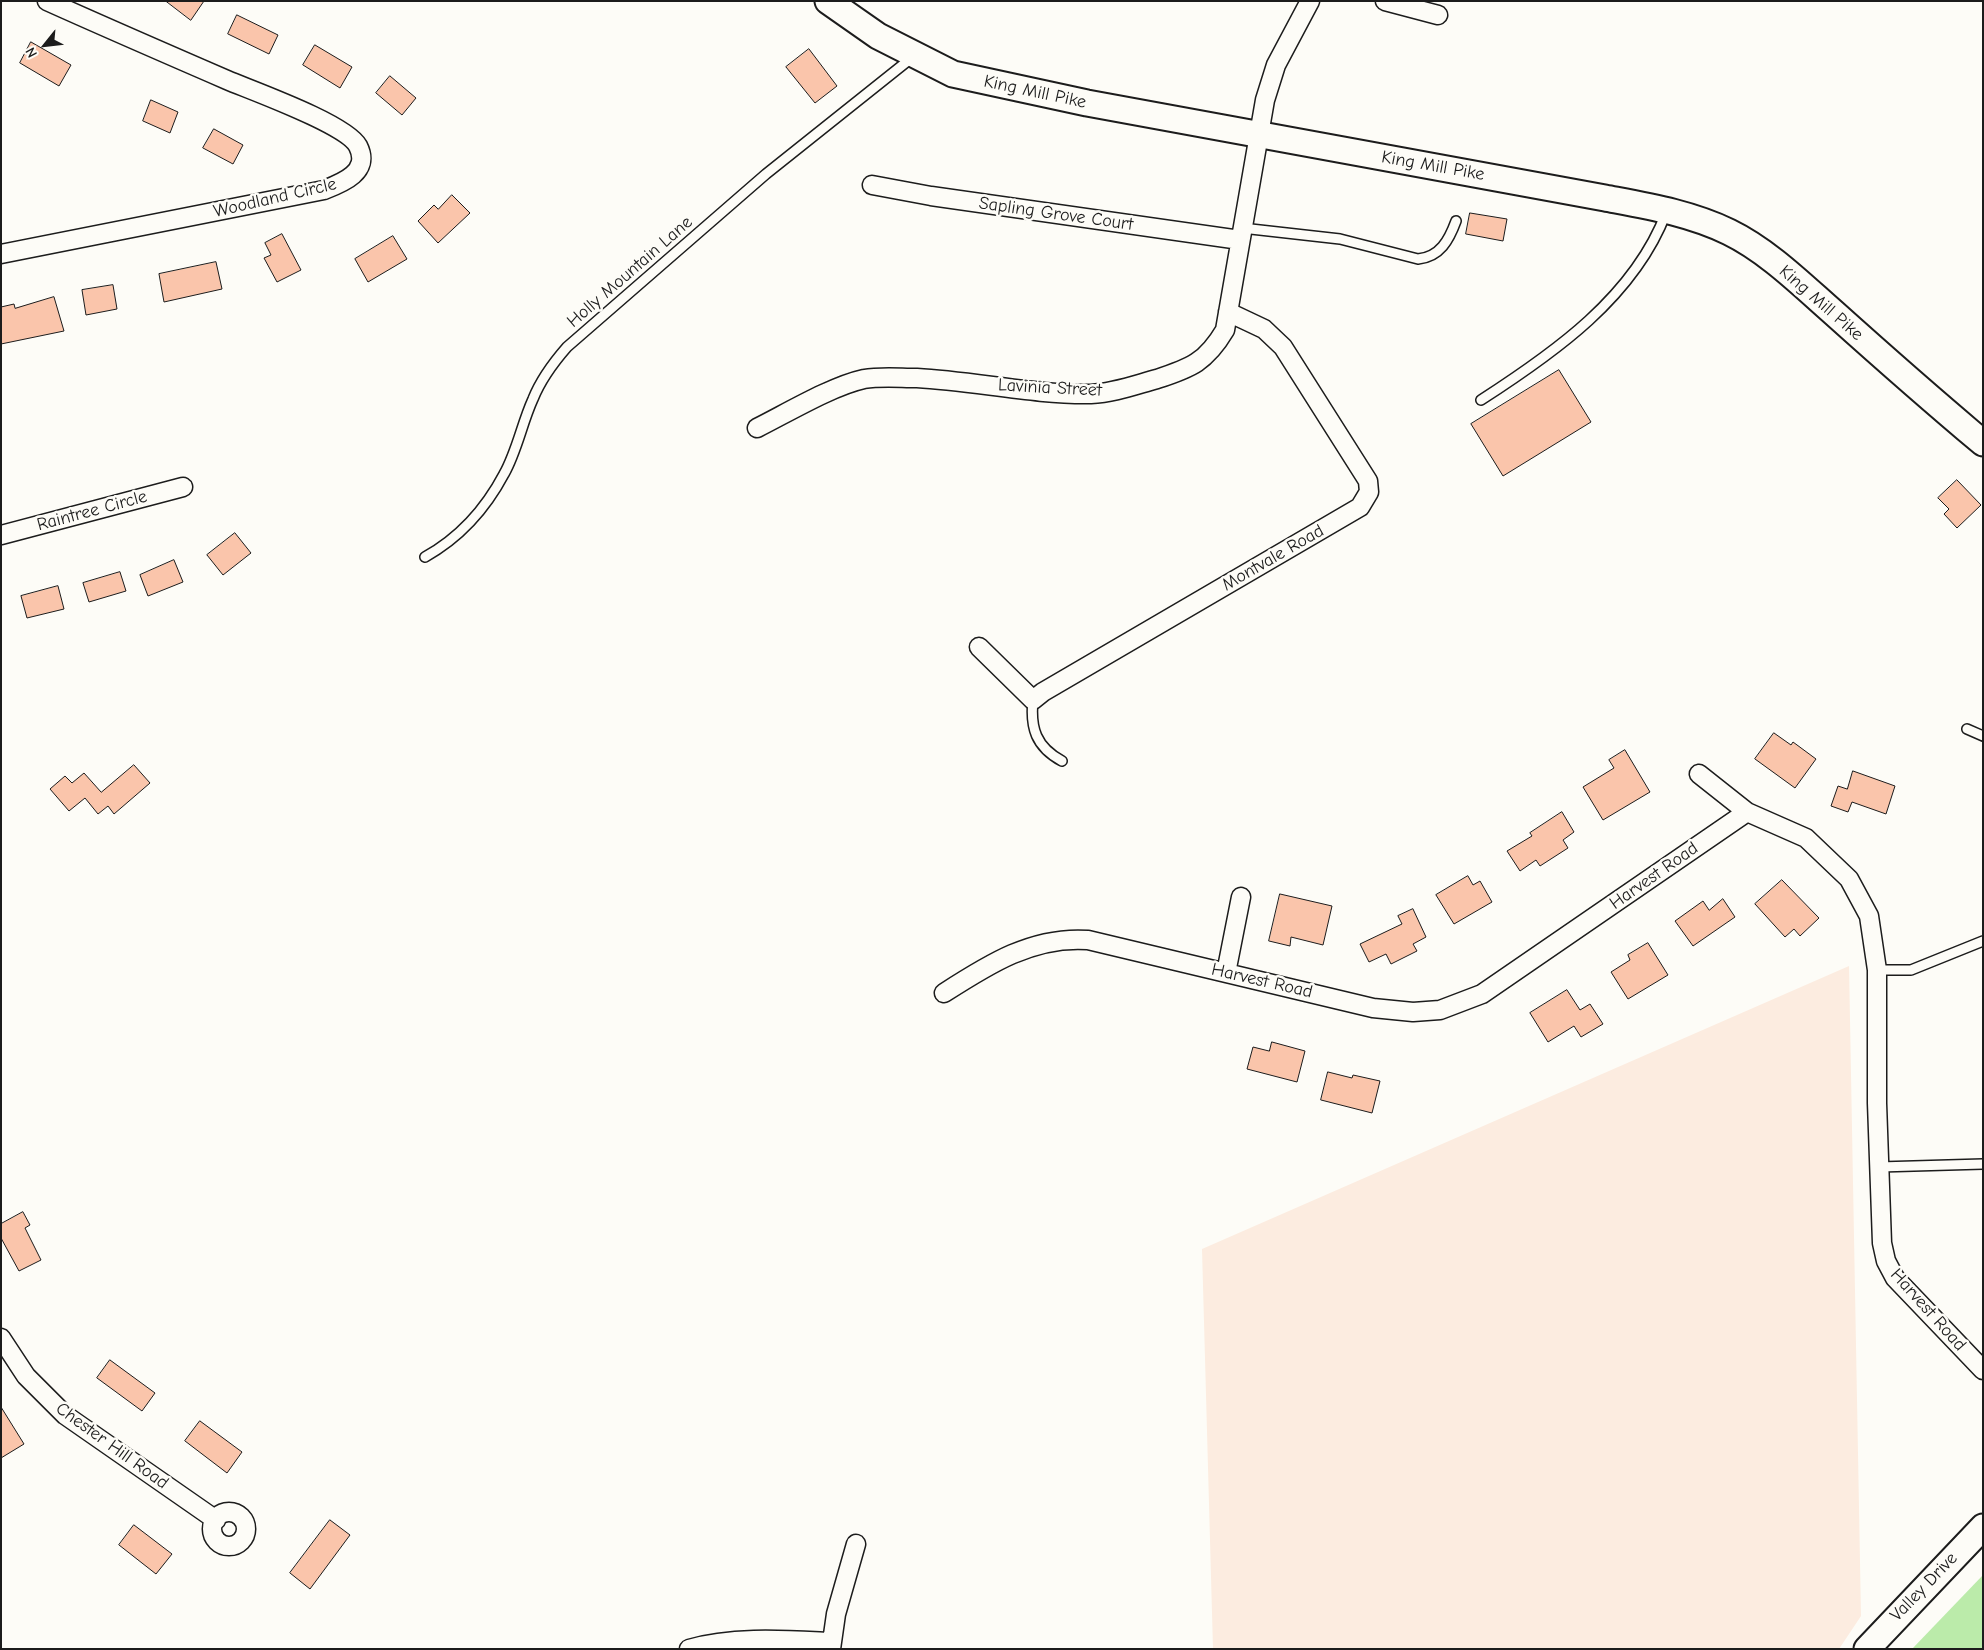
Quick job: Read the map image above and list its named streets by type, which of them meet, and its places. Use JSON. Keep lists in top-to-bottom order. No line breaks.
{"streets":{"main road":["King Mill Pike","Valley Drive"],"street":["Woodland Circle","Sapling Grove Court","Lavinia Street","Raintree Circle","Montvale Road","Harvest Road","Chester Hill Road"],"lane":["Holly Mountain Lane"]},"crossings":[["King Mill Pike","Holly Mountain Lane"],["King Mill Pike","Lavinia Street"],["Sapling Grove Court","Lavinia Street"],["Lavinia Street","Montvale Road"]],"north":"bottom left"}
